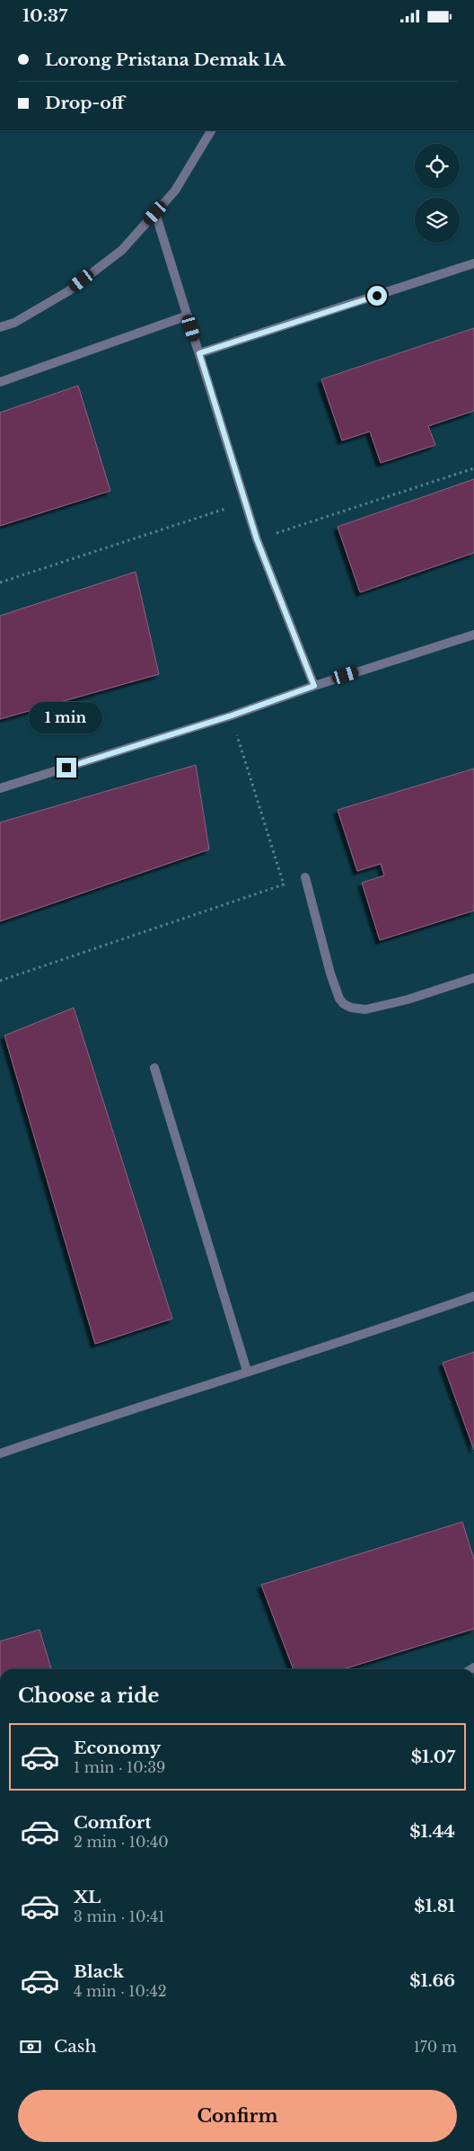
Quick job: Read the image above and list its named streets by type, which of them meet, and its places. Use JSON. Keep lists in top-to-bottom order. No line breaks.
{"page":{"status":"10:37","banner":["Lorong Pristana Demak 1A","Drop-off"],"bubble":"1 min","heading":"Choose a ride","list":[{"name":"Economy","note":"1 min · 10:39","value":"$1.07"},{"name":"Comfort","note":"2 min · 10:40","value":"$1.44"},{"name":"XL","note":"3 min · 10:41","value":"$1.81"},{"name":"Black","note":"4 min · 10:42","value":"$1.66"}],"pay":["Cash","170 m"],"buttons":"Confirm"}}
